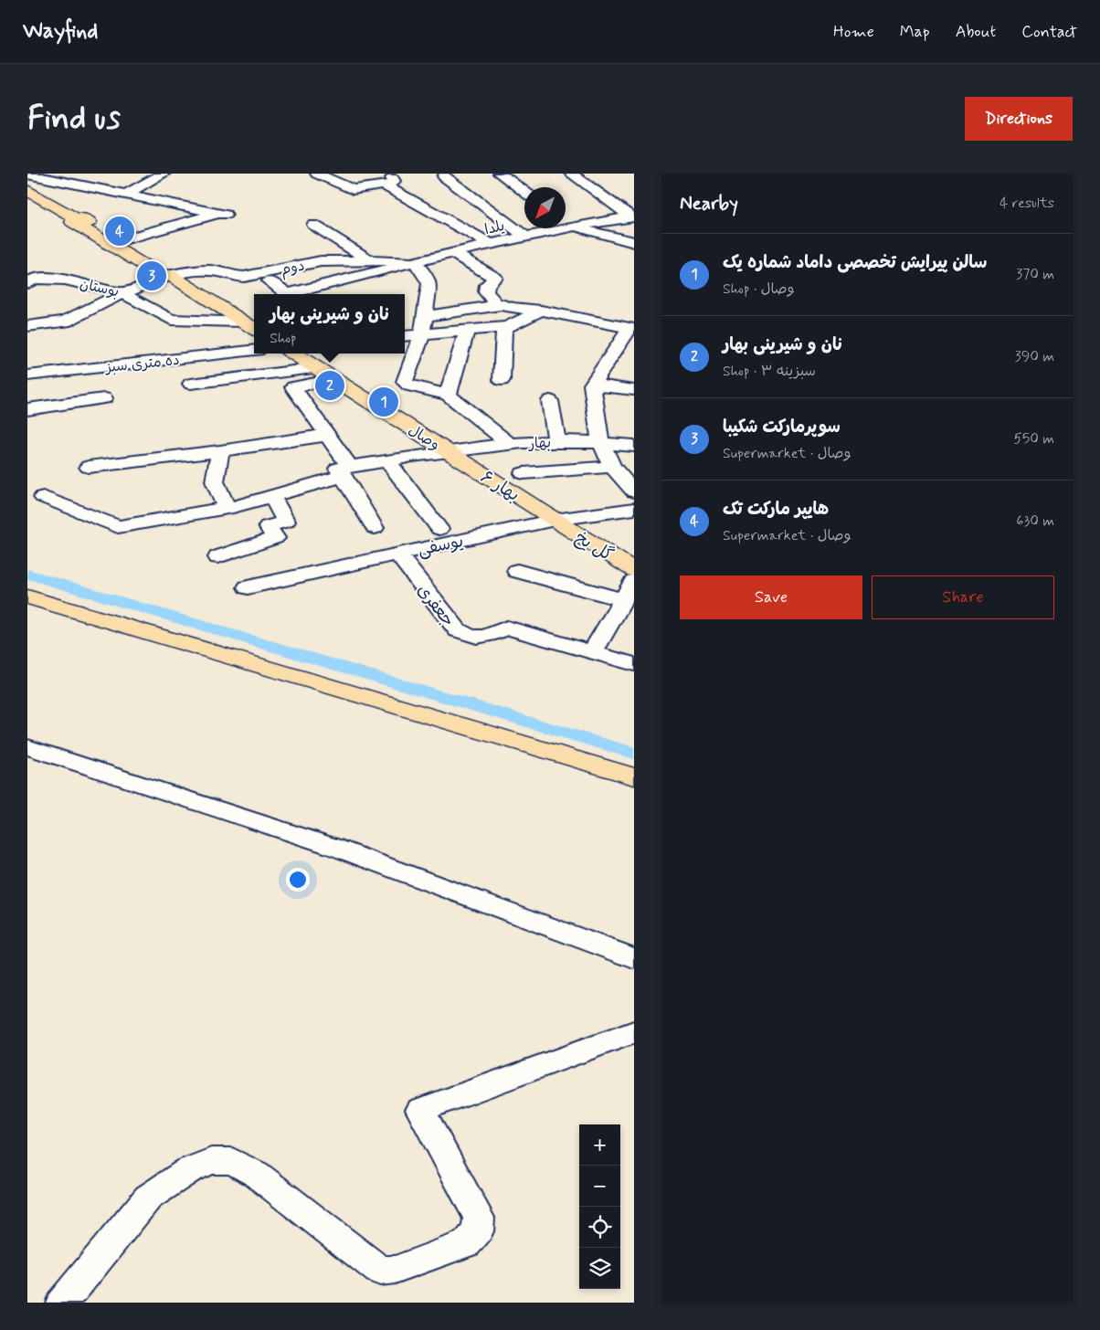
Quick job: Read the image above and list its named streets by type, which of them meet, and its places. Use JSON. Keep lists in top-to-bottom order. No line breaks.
{"streets":{"main road":["وصال","بهار ۶","گل یخ"],"street":["یلدا","دوم","بوستان","ده متری سبز","بهار","یوسفی","جعفری"]},"crossings":[["یلدا","دوم"],["دوم","بوستان"],["وصال","بهار"],["وصال","بهار ۶"],["بهار","بهار ۶"],["بهار ۶","یوسفی"],["بهار ۶","گل یخ"],["یوسفی","گل یخ"],["یوسفی","جعفری"]],"north":"bottom left","page":{"header":"Wayfind","nav":["Home","Map","About","Contact"],"buttons":["Directions",["Save","Share"]],"title":"Find us","heading":["Nearby","4 results"],"pins":["4","3","2","1"],"list":[{"mark":"1","name":"سالن پیرایش تخصصی داماد شماره یک","note":"Shop · وصال","value":"370 m"},{"mark":"2","name":"نان و شیرینی بهار","note":"Shop · سبزینه ۳","value":"390 m"},{"mark":"3","name":"سوپرمارکت شکیبا","note":"Supermarket · وصال","value":"550 m"},{"mark":"4","name":"هایپر مارکت تک","note":"Supermarket · وصال","value":"630 m"}],"popup":["نان و شیرینی بهار","Shop"],"map_buttons":["+","−"]}}
